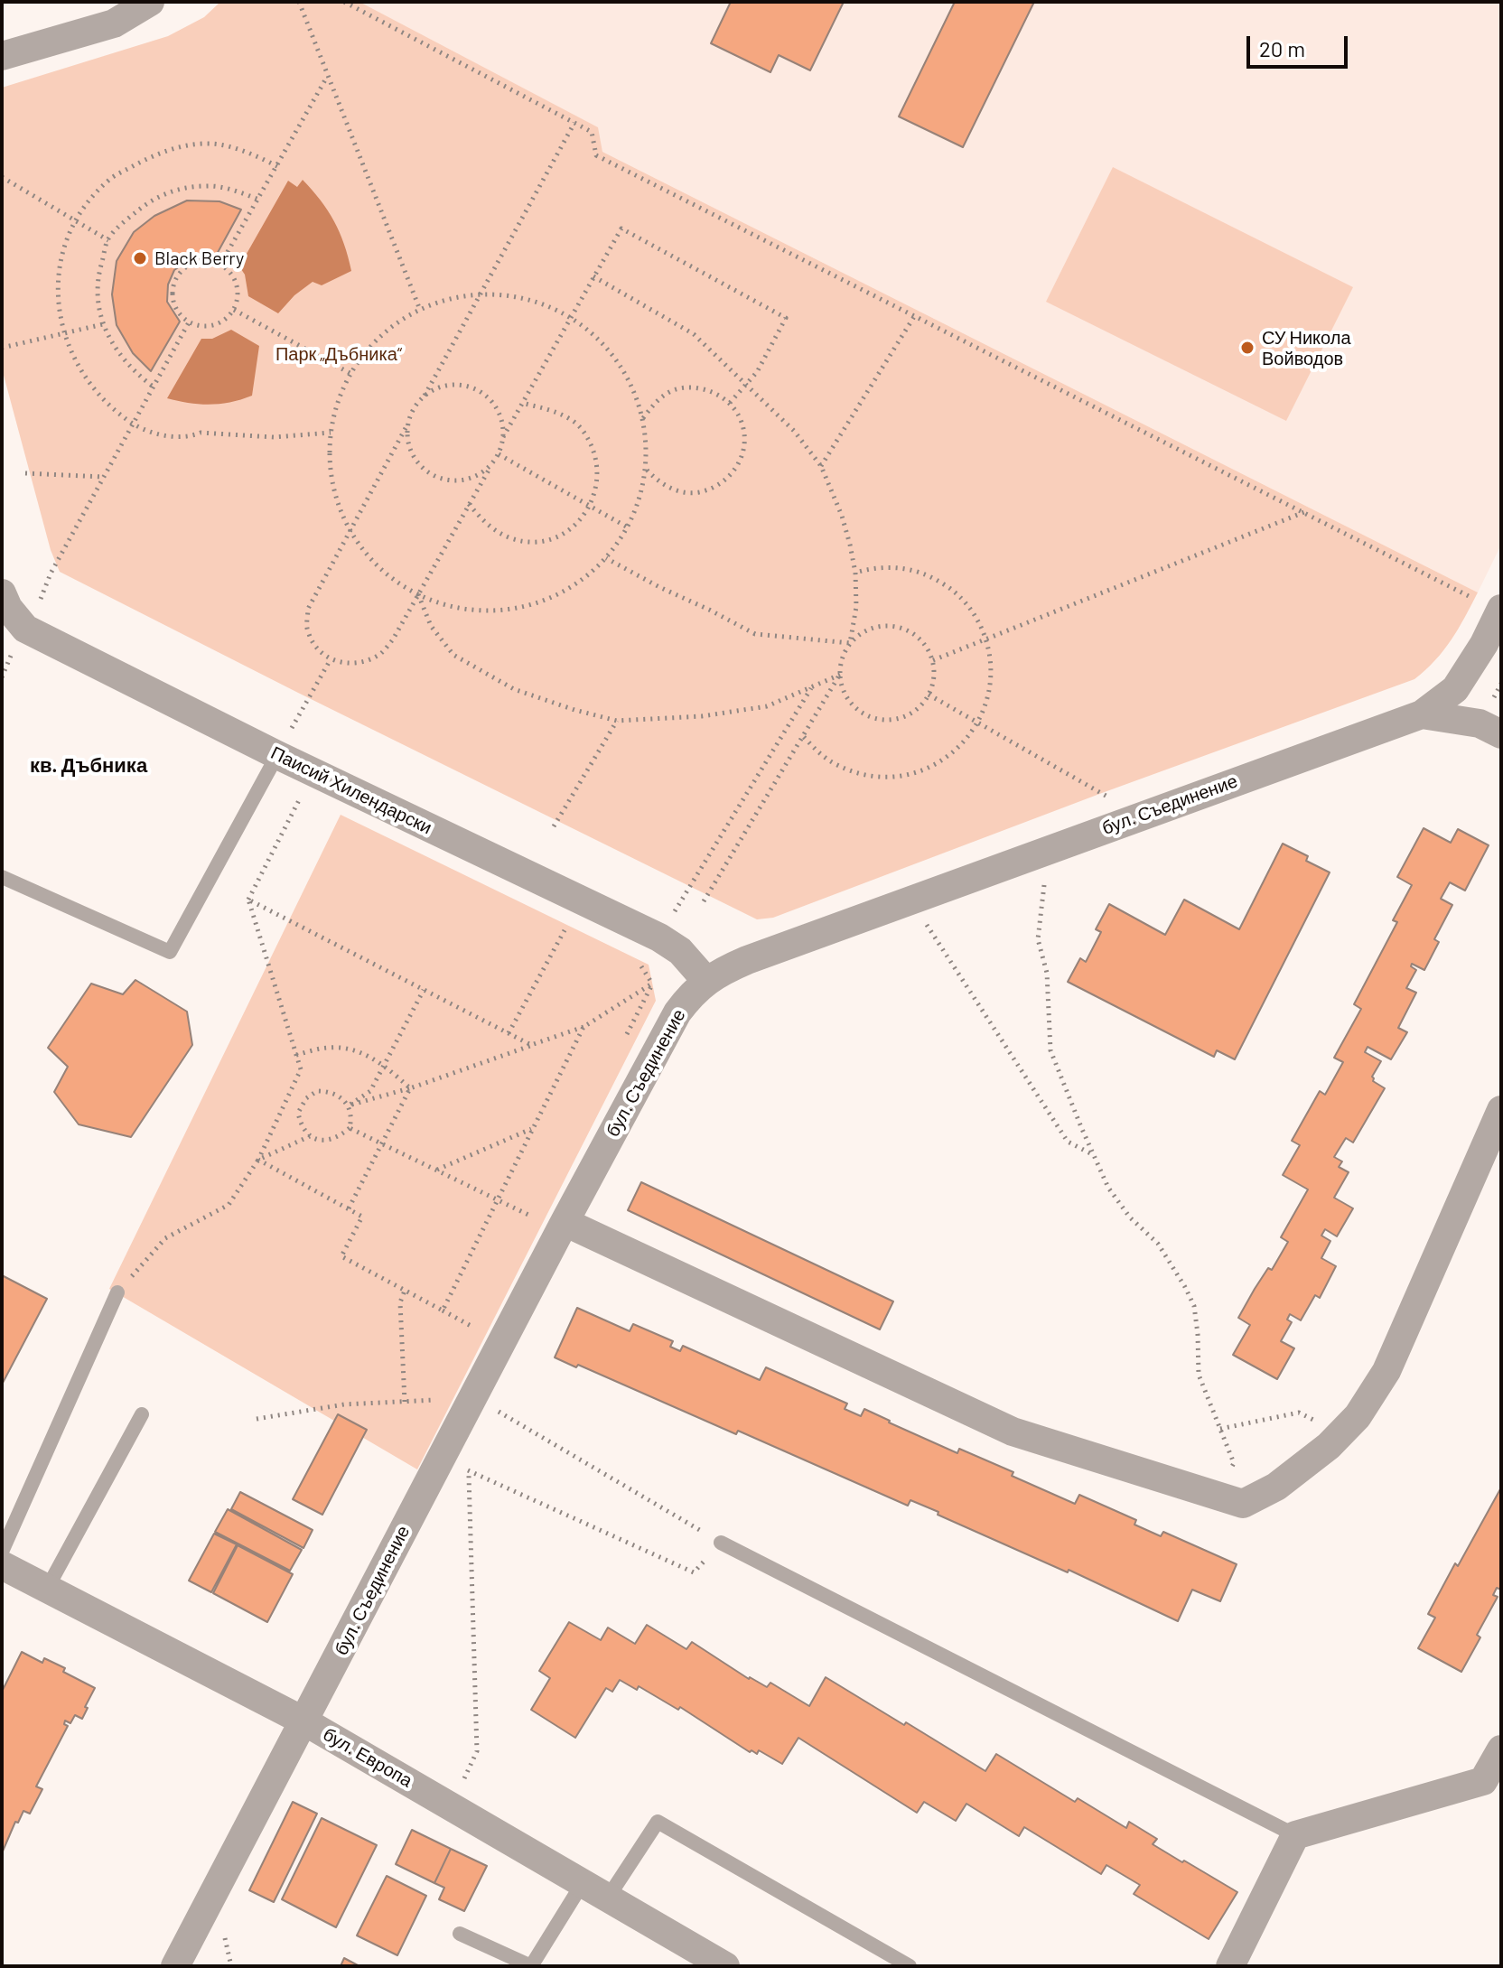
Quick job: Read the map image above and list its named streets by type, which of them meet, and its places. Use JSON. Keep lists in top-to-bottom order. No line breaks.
{"streets":{"street":["Паисий Хилендарски","бул. Съединение","бул. Европа"]},"crossings":[["Паисий Хилендарски","бул. Съединение"],["бул. Съединение","бул. Европа"]],"districts":["кв. Дъбника"],"parks":["Парк „Дъбника“"],"places":["Black Berry","СУ Никола Войводов"],"scale_bar":"20 m"}
